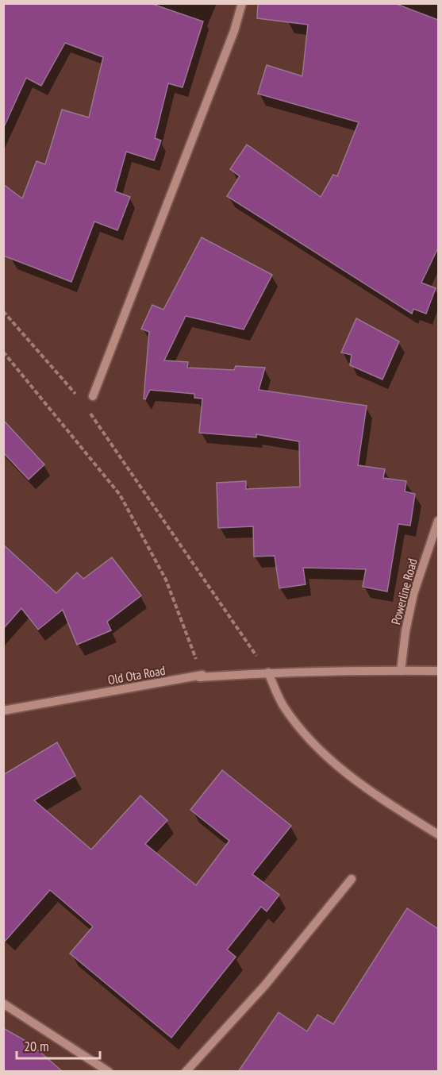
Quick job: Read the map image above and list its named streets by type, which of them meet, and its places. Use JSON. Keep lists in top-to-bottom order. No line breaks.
{"streets":{"street":["Powerline Road","Old Ota Road"]},"crossings":[["Powerline Road","Old Ota Road"]],"scale_bar":"20 m"}
